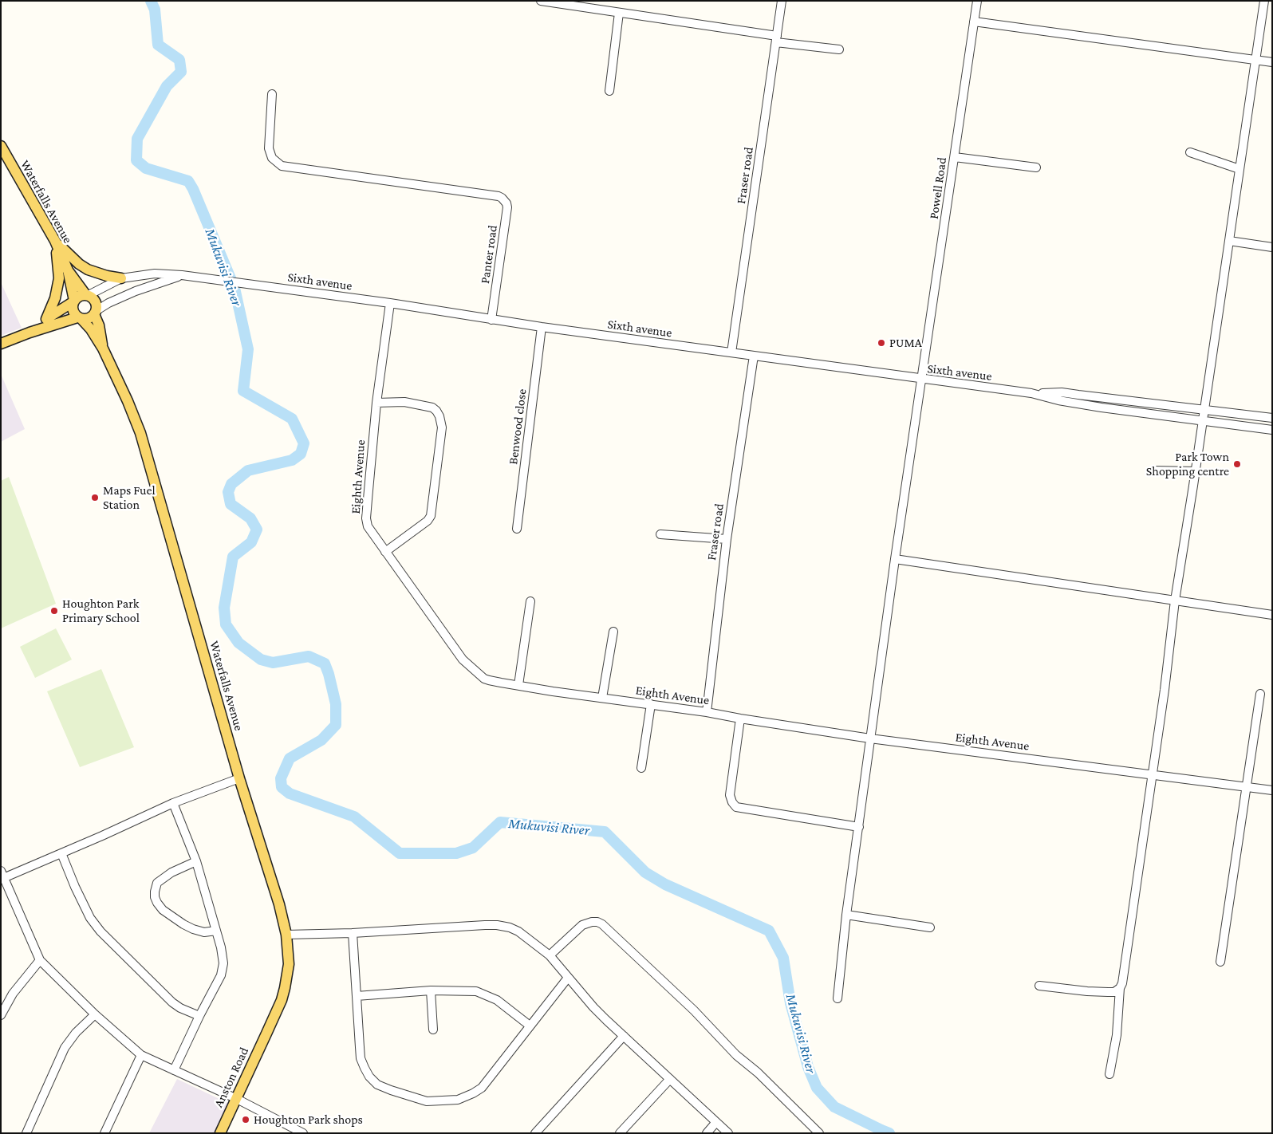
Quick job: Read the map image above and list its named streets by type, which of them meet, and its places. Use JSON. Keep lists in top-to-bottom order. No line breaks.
{"streets":{"main road":["Waterfalls Avenue","Anston Road"],"street":["Fraser road","Powell Road","Panter road","Sixth avenue","Benwood close","Eighth Avenue"]},"crossings":[["Fraser road","Sixth avenue"],["Fraser road","Eighth Avenue"],["Powell Road","Sixth avenue"],["Powell Road","Eighth Avenue"],["Waterfalls Avenue","Sixth avenue"],["Waterfalls Avenue","Anston Road"],["Panter road","Sixth avenue"],["Sixth avenue","Benwood close"],["Sixth avenue","Eighth Avenue"]],"water":["Mukuvisi River"],"places":["PUMA","Park Town Shopping centre","Maps Fuel Station","Houghton Park Primary School","Houghton Park shops"]}
